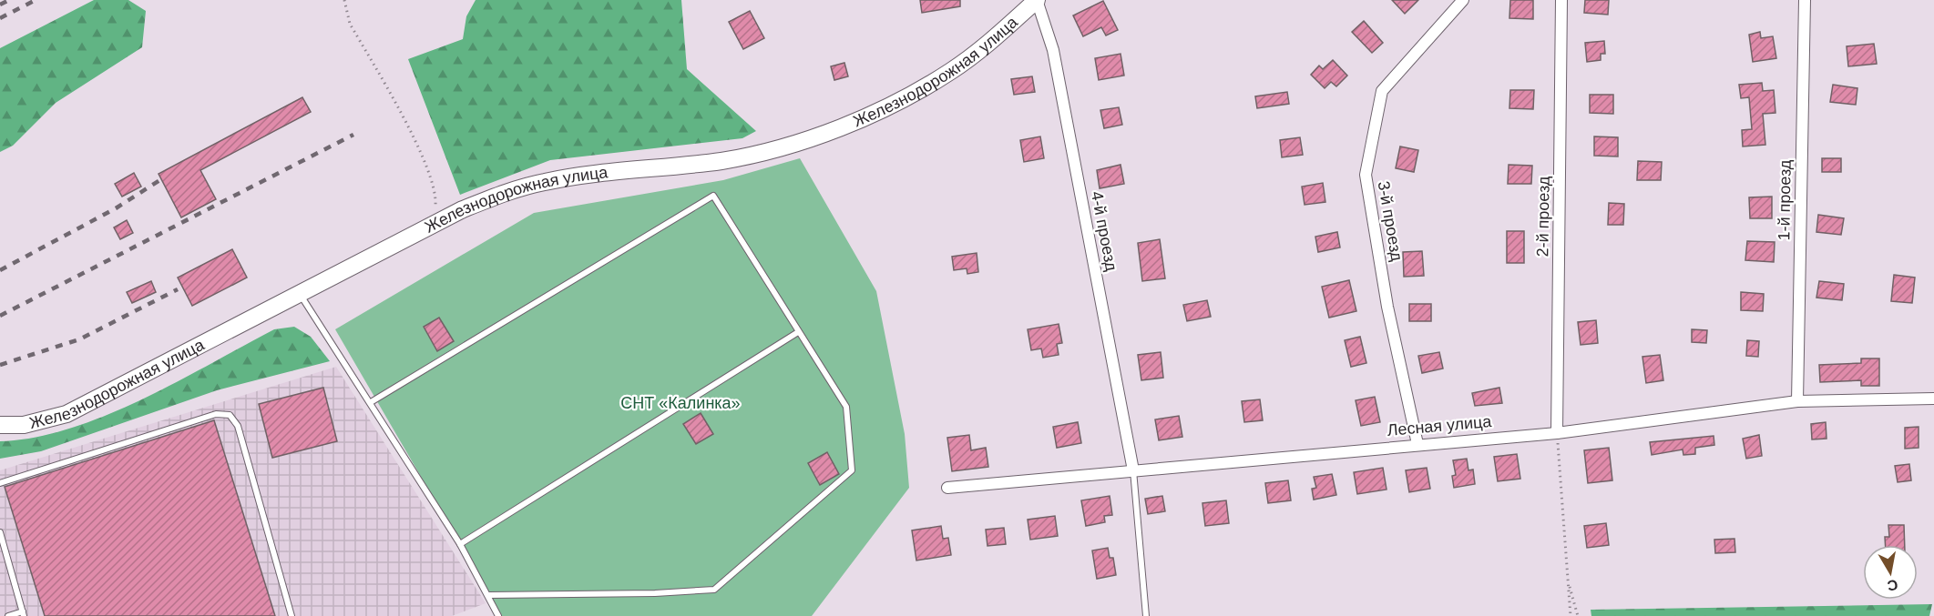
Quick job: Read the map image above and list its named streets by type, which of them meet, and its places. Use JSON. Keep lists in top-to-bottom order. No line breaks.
{"streets":{"street":["Железнодорожная улица","1-й проезд","2-й проезд","3-й проезд","4-й проезд","Лесная улица"]},"crossings":[["Железнодорожная улица","4-й проезд"],["1-й проезд","Лесная улица"],["2-й проезд","Лесная улица"],["3-й проезд","Лесная улица"],["4-й проезд","Лесная улица"]],"parks":["СНТ «Калинка»"],"north":"bottom"}
